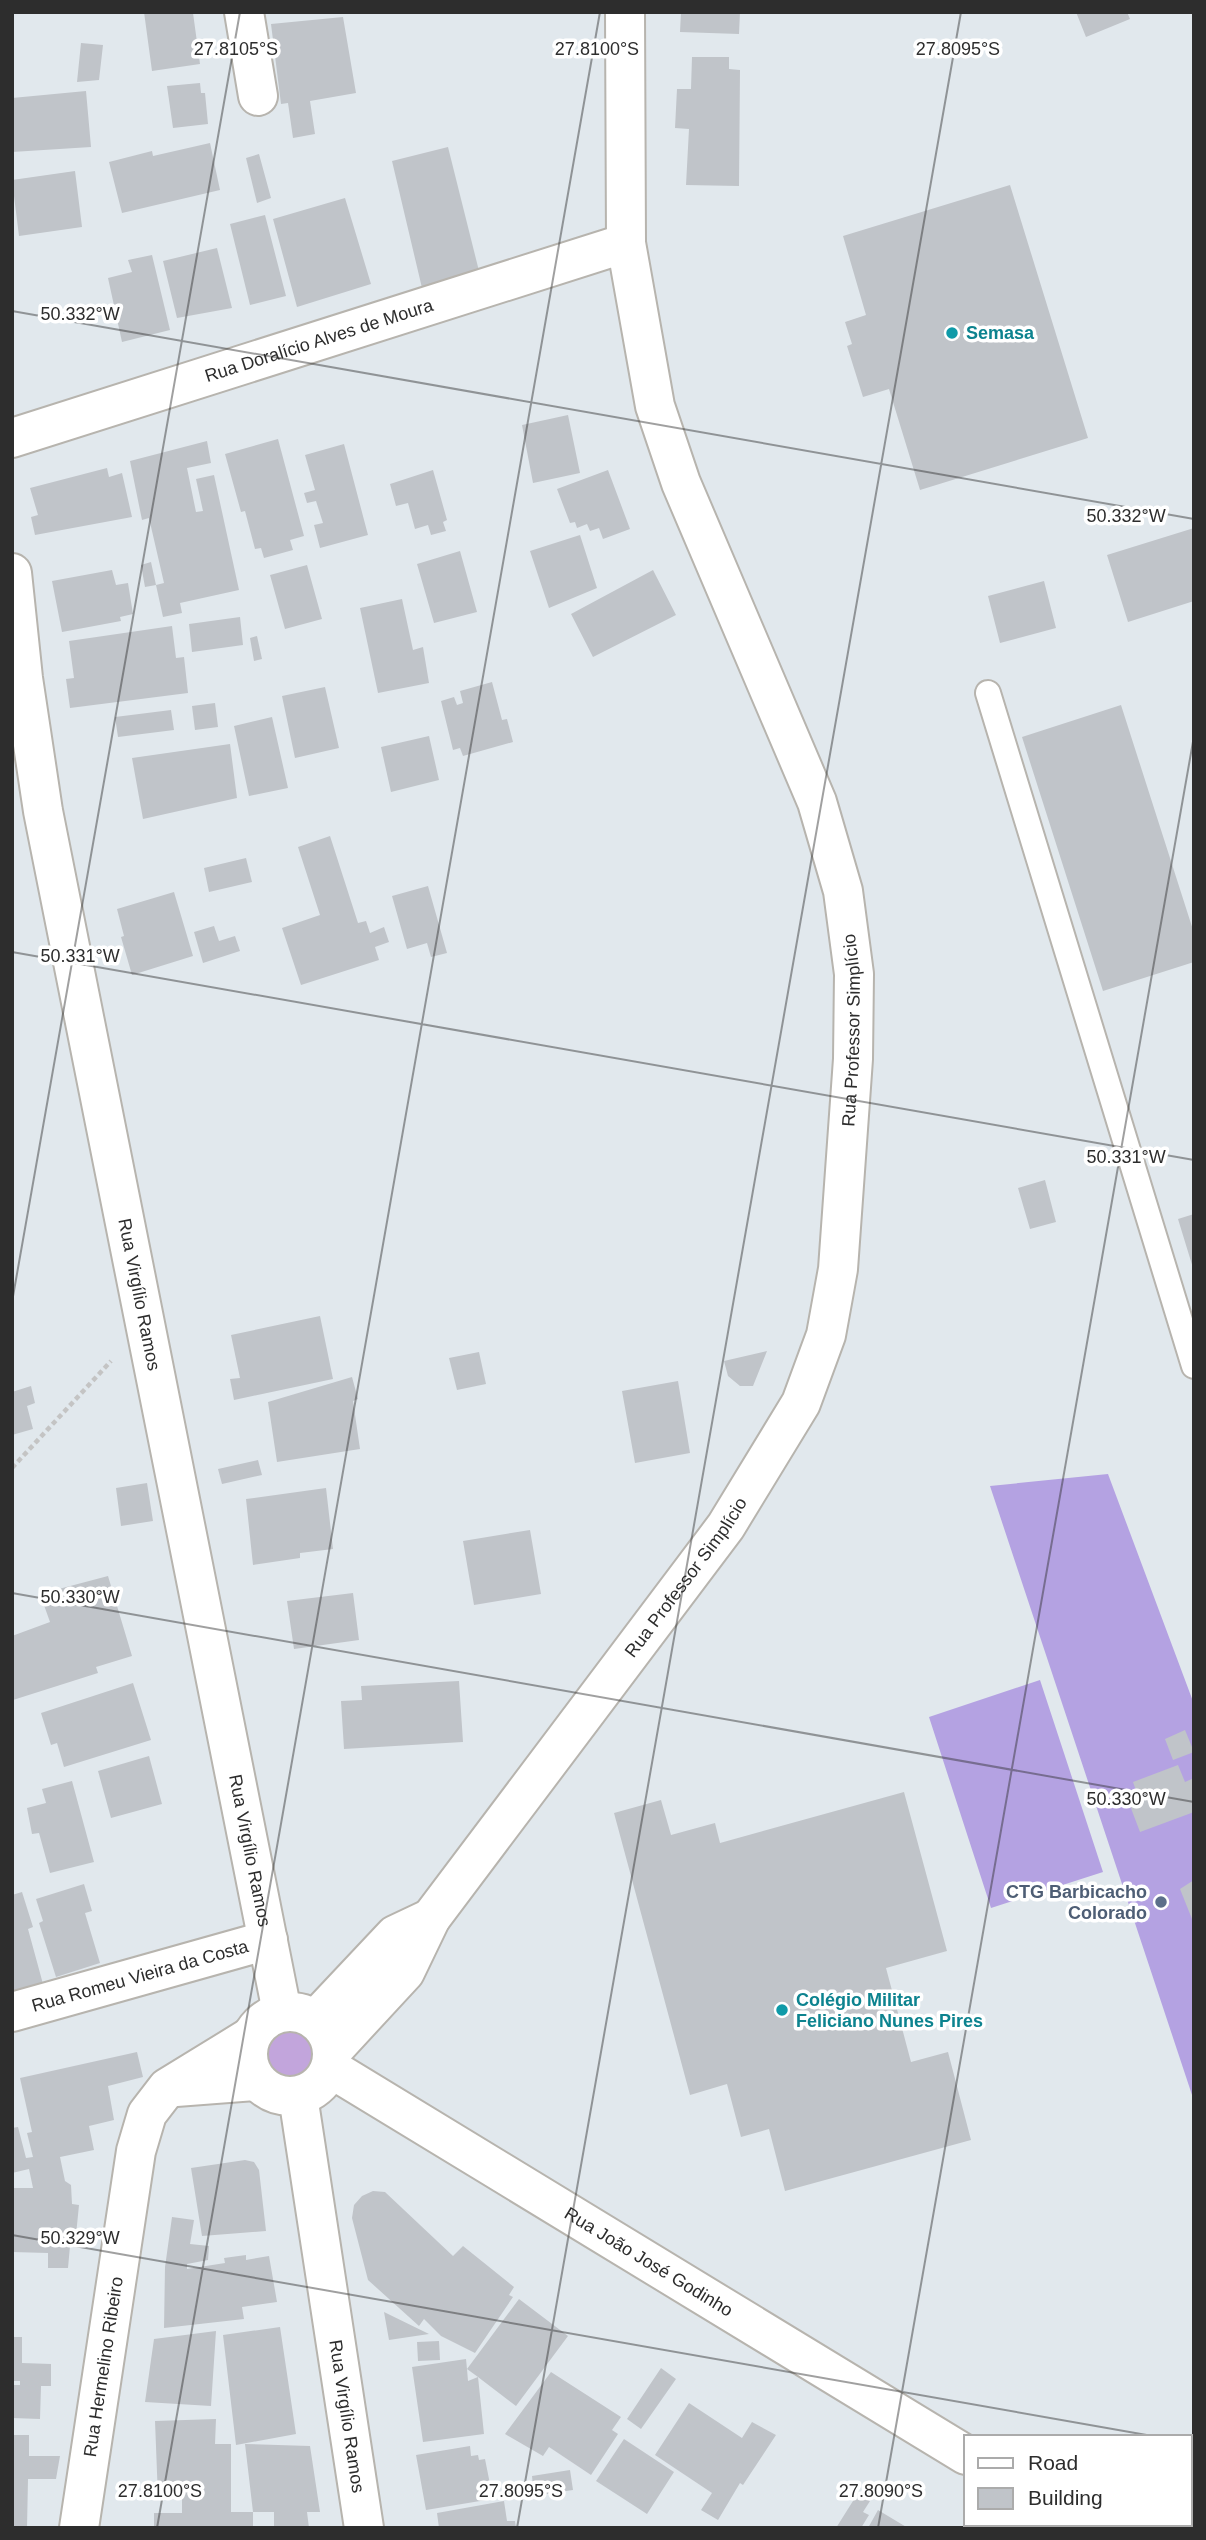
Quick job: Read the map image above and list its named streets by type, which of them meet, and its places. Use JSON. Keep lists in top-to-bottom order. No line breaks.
{"streets":{"street":["Rua Doralício Alves de Moura","Rua Professor Simplício","Rua Virgílio Ramos","Rua Romeu Vieira da Costa","Rua João José Godinho","Rua Hermelino Ribeiro"]},"crossings":[["Rua Doralício Alves de Moura","Rua Professor Simplício"],["Rua Professor Simplício","Rua Virgílio Ramos"],["Rua Professor Simplício","Rua João José Godinho"],["Rua Professor Simplício","Rua Hermelino Ribeiro"],["Rua Virgílio Ramos","Rua Romeu Vieira da Costa"],["Rua Virgílio Ramos","Rua João José Godinho"],["Rua Virgílio Ramos","Rua Hermelino Ribeiro"],["Rua João José Godinho","Rua Hermelino Ribeiro"]],"places":["Semasa","CTG Barbicacho Colorado","Colégio Militar Feliciano Nunes Pires"],"legend":["Road","Building"],"coordinates":["27.8105°S","27.8100°S","27.8095°S","50.332°W","50.331°W","50.330°W","50.329°W","27.8090°S"]}
